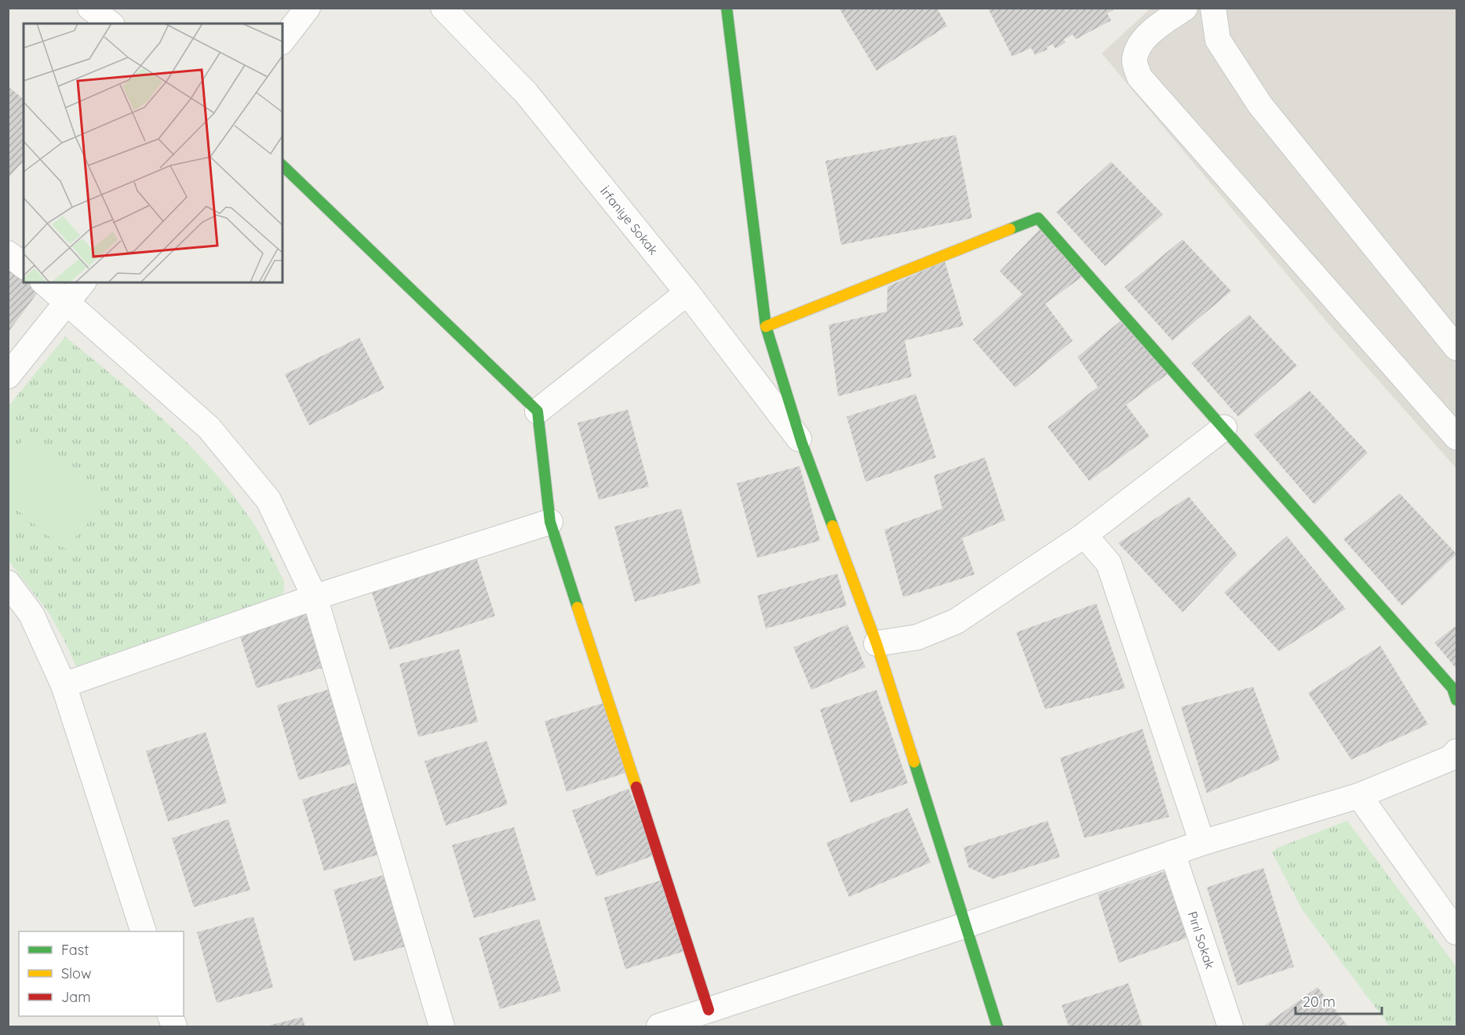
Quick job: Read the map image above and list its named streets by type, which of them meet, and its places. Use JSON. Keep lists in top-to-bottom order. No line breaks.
{"streets":{"street":["İrfaniye Sokak","Pırıl Sokak"]},"legend":["Fast","Slow","Jam"],"scale_bar":"20 m"}
